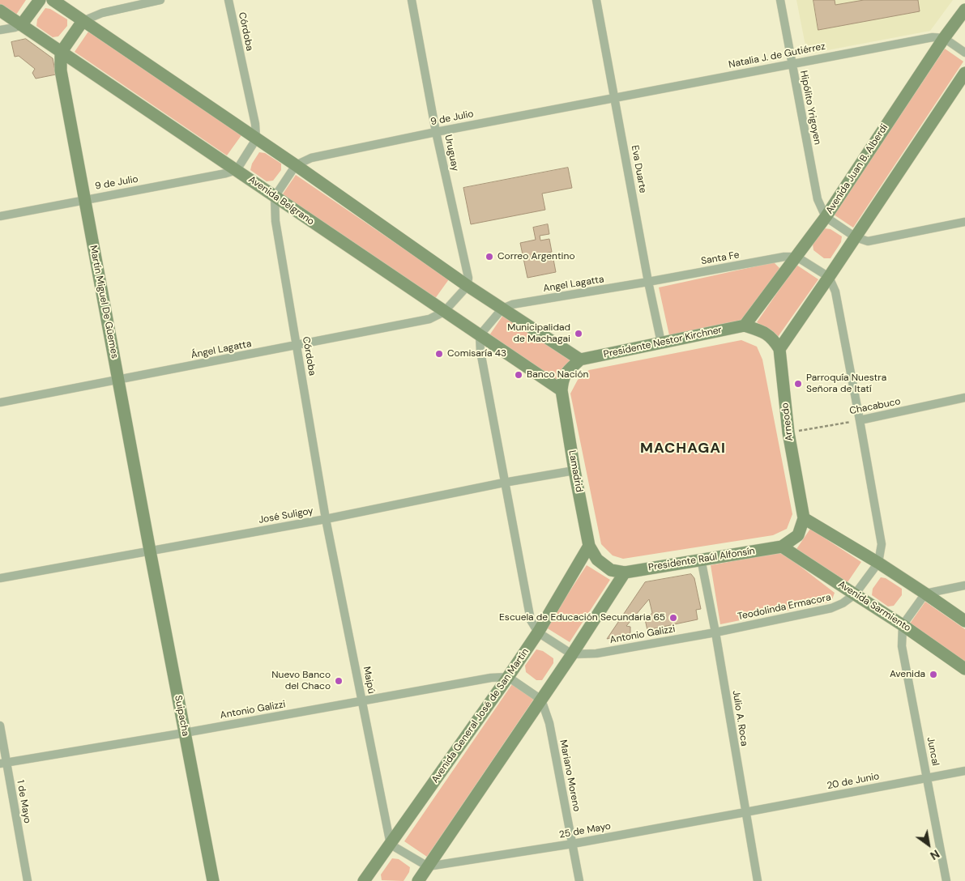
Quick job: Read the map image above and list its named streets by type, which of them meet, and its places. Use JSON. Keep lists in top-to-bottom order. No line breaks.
{"streets":{"street":["Córdoba","Natalia J. de Gutiérrez","Hipólito Yrigoyen","9 de Julio","Uruguay","Eva Duarte","Avenida Juan B. Alberdi","Avenida Belgrano","Santa Fe","Angel Lagatta","Martín Miguel De Güemes","Presidente Nestor Kirchner","Ángel Lagatta","Chacabuco","Arneodo","Lamadrid","José Suligoy","Presidente Raúl Alfonsín","Avenida Sarmiento","Teodolinda Ermacora","Antonio Galizzi","Maipú","Suipacha","Avenida General José de San Martín","Julio A. Roca","Juncal","Mariano Moreno","20 de Junio","1 de Mayo","25 de Mayo"]},"crossings":[["Córdoba","Avenida Belgrano"],["Córdoba","Ángel Lagatta"],["Córdoba","José Suligoy"],["Córdoba","Maipú"],["Natalia J. de Gutiérrez","Hipólito Yrigoyen"],["Natalia J. de Gutiérrez","9 de Julio"],["Natalia J. de Gutiérrez","Eva Duarte"],["Natalia J. de Gutiérrez","Avenida Juan B. Alberdi"],["Hipólito Yrigoyen","Avenida Juan B. Alberdi"],["9 de Julio","Uruguay"],["9 de Julio","Eva Duarte"],["9 de Julio","Avenida Belgrano"],["9 de Julio","Martín Miguel De Güemes"],["Eva Duarte","Santa Fe"],["Eva Duarte","Angel Lagatta"],["Eva Duarte","Presidente Nestor Kirchner"],["Avenida Juan B. Alberdi","Santa Fe"],["Avenida Juan B. Alberdi","Presidente Nestor Kirchner"],["Avenida Belgrano","Martín Miguel De Güemes"],["Avenida Belgrano","Ángel Lagatta"],["Avenida Belgrano","Lamadrid"],["Santa Fe","Angel Lagatta"],["Martín Miguel De Güemes","Ángel Lagatta"],["Martín Miguel De Güemes","José Suligoy"],["Martín Miguel De Güemes","Suipacha"],["Presidente Nestor Kirchner","Arneodo"],["Presidente Nestor Kirchner","Lamadrid"],["Chacabuco","Arneodo"],["Arneodo","Presidente Raúl Alfonsín"],["Lamadrid","José Suligoy"],["Lamadrid","Presidente Raúl Alfonsín"],["Lamadrid","Avenida General José de San Martín"],["José Suligoy","Maipú"],["José Suligoy","Suipacha"],["Presidente Raúl Alfonsín","Avenida Sarmiento"],["Presidente Raúl Alfonsín","Julio A. Roca"],["Avenida Sarmiento","Teodolinda Ermacora"],["Avenida Sarmiento","Juncal"],["Teodolinda Ermacora","Antonio Galizzi"],["Teodolinda Ermacora","Julio A. Roca"],["Antonio Galizzi","Maipú"],["Antonio Galizzi","Suipacha"],["Antonio Galizzi","Avenida General José de San Martín"],["Antonio Galizzi","Julio A. Roca"],["Antonio Galizzi","1 de Mayo"],["Maipú","Avenida General José de San Martín"],["Julio A. Roca","20 de Junio"],["Julio A. Roca","25 de Mayo"],["Juncal","20 de Junio"],["Mariano Moreno","25 de Mayo"],["20 de Junio","25 de Mayo"]],"districts":["MACHAGAI"],"places":["Correo Argentino","Municipalidad de Machagai","Comisaría 43","Banco Nación","Parroquía Nuestra Señora de Itatí","Escuela de Educación Secundaria 65","Avenida","Nuevo Banco del Chaco"],"north":"bottom right"}
